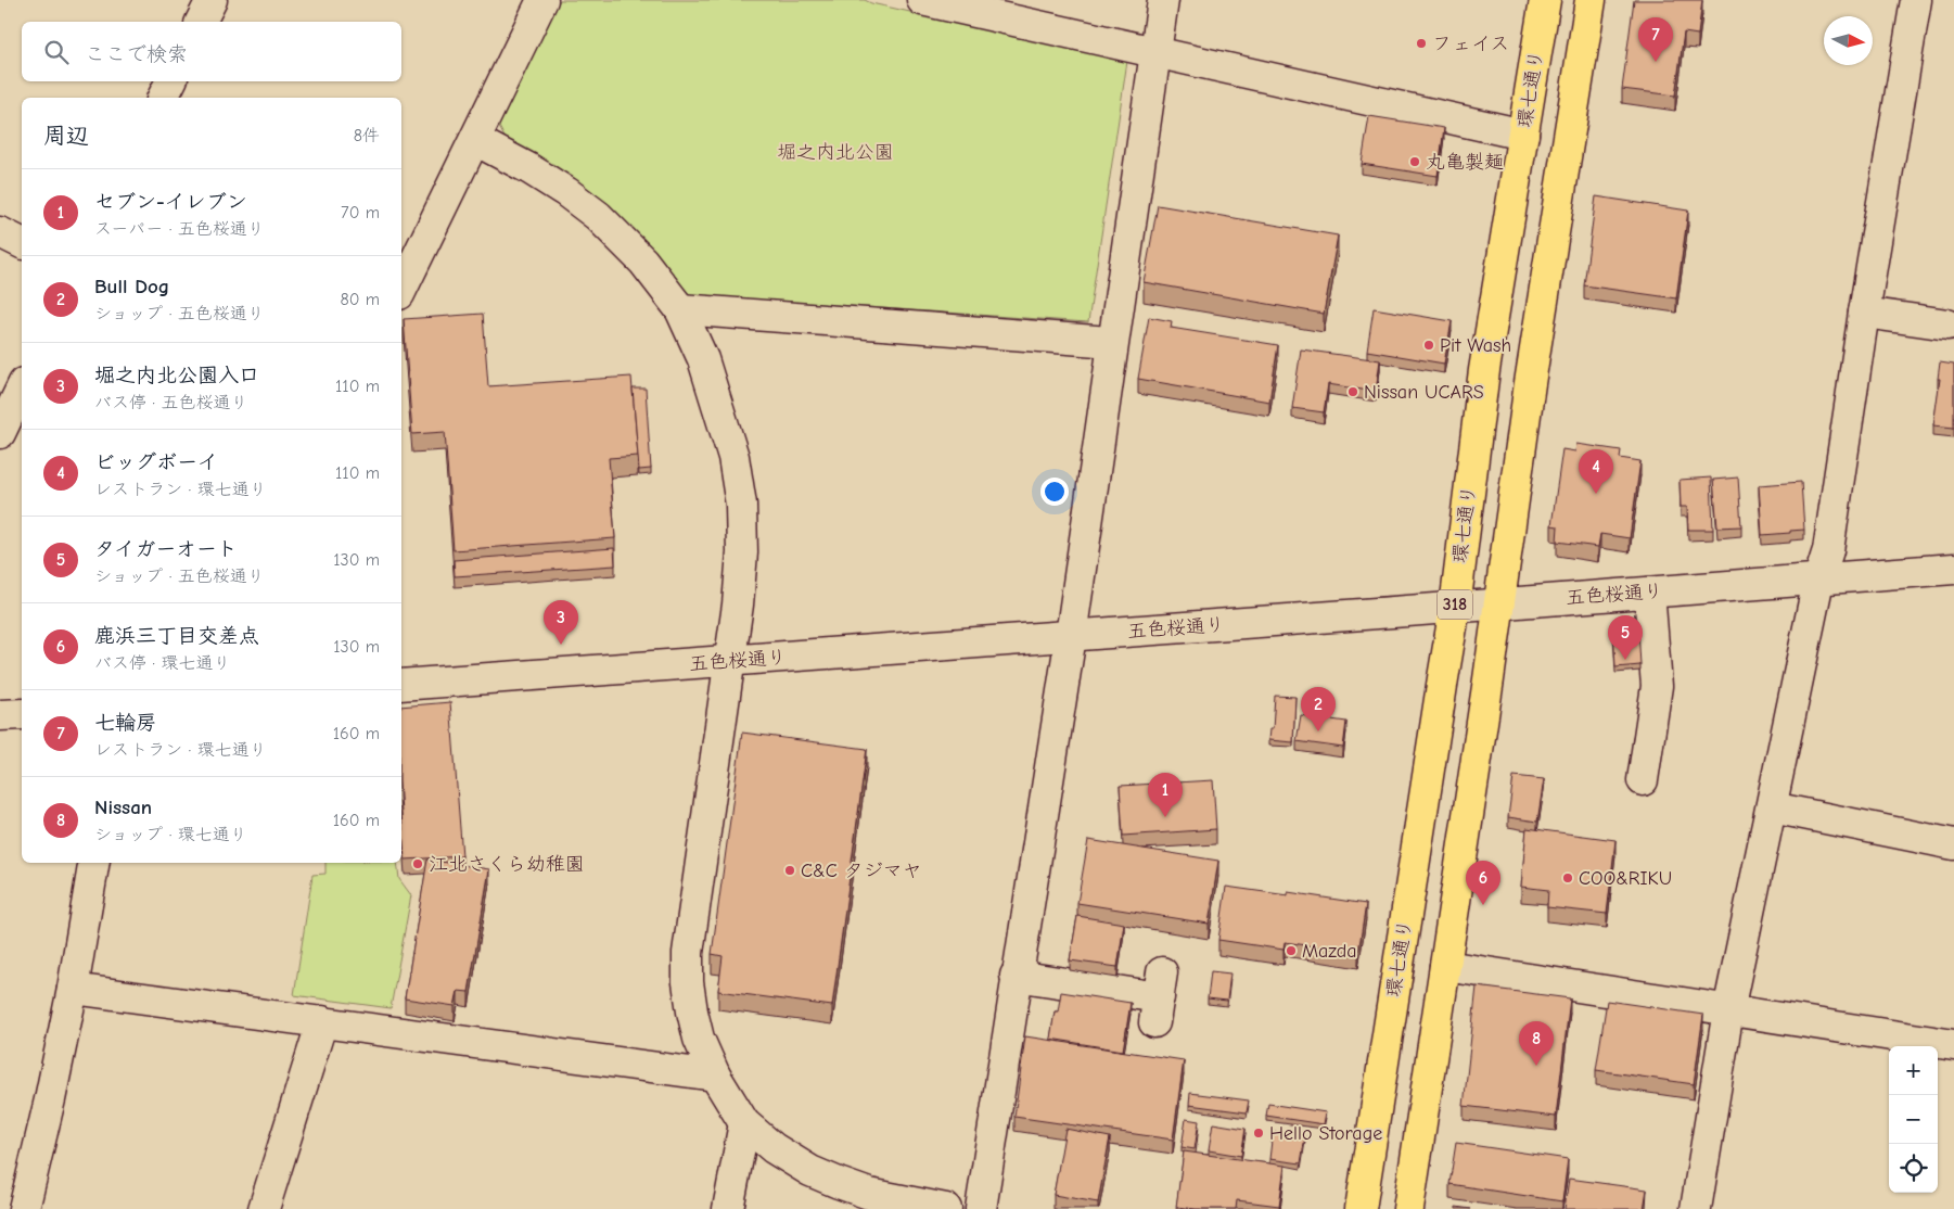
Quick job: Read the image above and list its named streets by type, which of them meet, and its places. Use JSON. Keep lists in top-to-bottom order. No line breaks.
{"streets":{"main road":["環七通り","318"],"street":["五色桜通り"]},"crossings":[["環七通り","五色桜通り"],["五色桜通り","318"]],"parks":["堀之内北公園"],"places":["フェイス","丸亀製麺","Pit Wash","Nissan UCARS","江北さくら幼稚園","C&C タジマヤ","COO&RIKU","Mazda","Hello Storage"],"north":"right","page":{"pins":["7","4","3","5","2","1","6","8"],"search":"ここで検索","heading":["周辺","8件"],"list":[{"mark":"1","name":"セブン-イレブン","note":"スーパー · 五色桜通り","value":"70 m"},{"mark":"2","name":"Bull Dog","note":"ショップ · 五色桜通り","value":"80 m"},{"mark":"3","name":"堀之内北公園入口","note":"バス停 · 五色桜通り","value":"110 m"},{"mark":"4","name":"ビッグボーイ","note":"レストラン · 環七通り","value":"110 m"},{"mark":"5","name":"タイガーオート","note":"ショップ · 五色桜通り","value":"130 m"},{"mark":"6","name":"鹿浜三丁目交差点","note":"バス停 · 環七通り","value":"130 m"},{"mark":"7","name":"七輪房","note":"レストラン · 環七通り","value":"160 m"},{"mark":"8","name":"Nissan","note":"ショップ · 環七通り","value":"160 m"}],"map_buttons":["+","−"]}}
